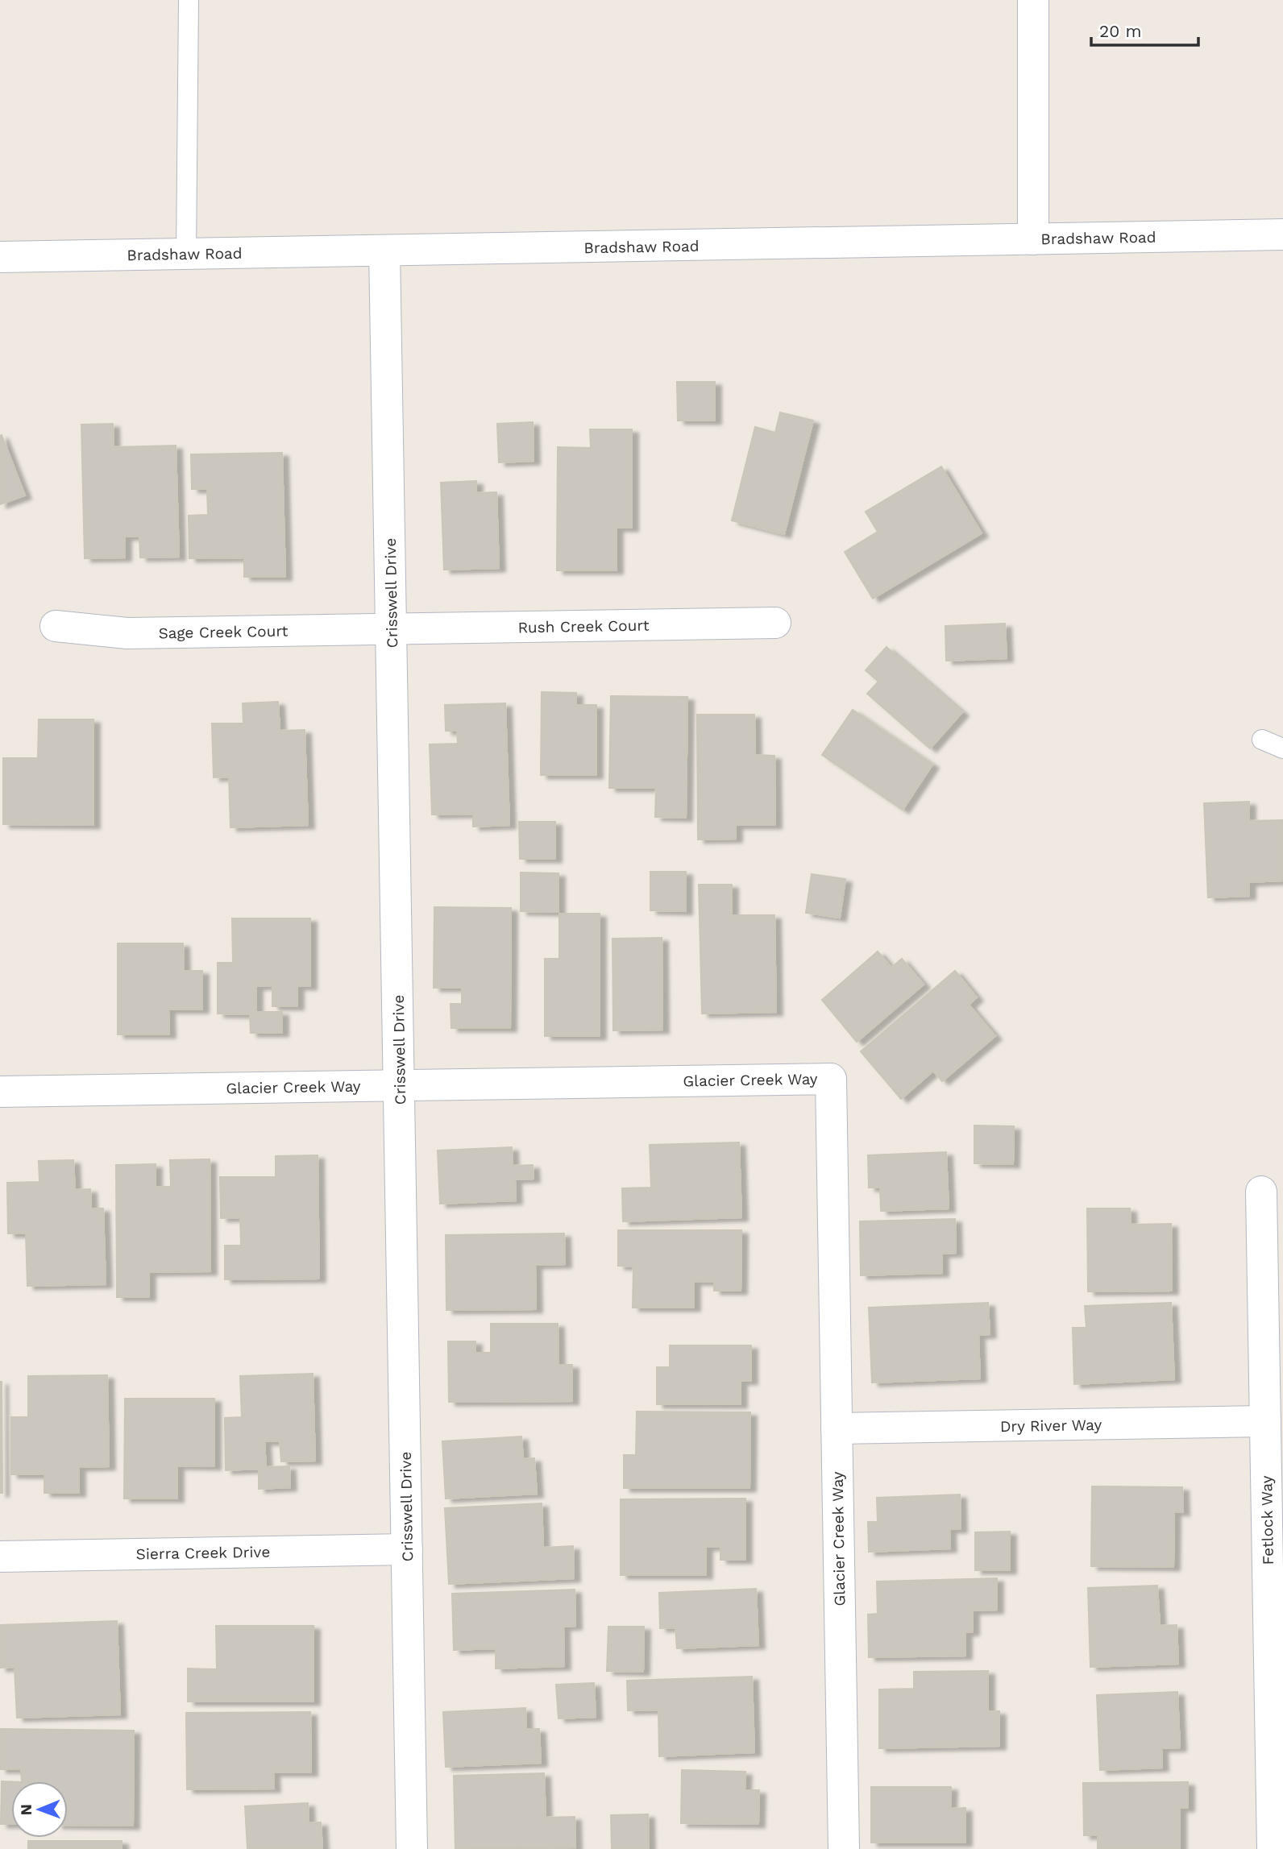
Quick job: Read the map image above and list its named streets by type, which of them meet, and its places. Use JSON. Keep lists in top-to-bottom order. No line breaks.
{"streets":{"street":["Bradshaw Road","Crisswell Drive","Rush Creek Court","Sage Creek Court","Glacier Creek Way","Dry River Way","Fetlock Way","Sierra Creek Drive"]},"crossings":[["Bradshaw Road","Crisswell Drive"],["Crisswell Drive","Rush Creek Court"],["Crisswell Drive","Sage Creek Court"],["Crisswell Drive","Glacier Creek Way"],["Crisswell Drive","Sierra Creek Drive"],["Rush Creek Court","Sage Creek Court"],["Glacier Creek Way","Dry River Way"],["Dry River Way","Fetlock Way"]],"scale_bar":"20 m","north":"left"}
